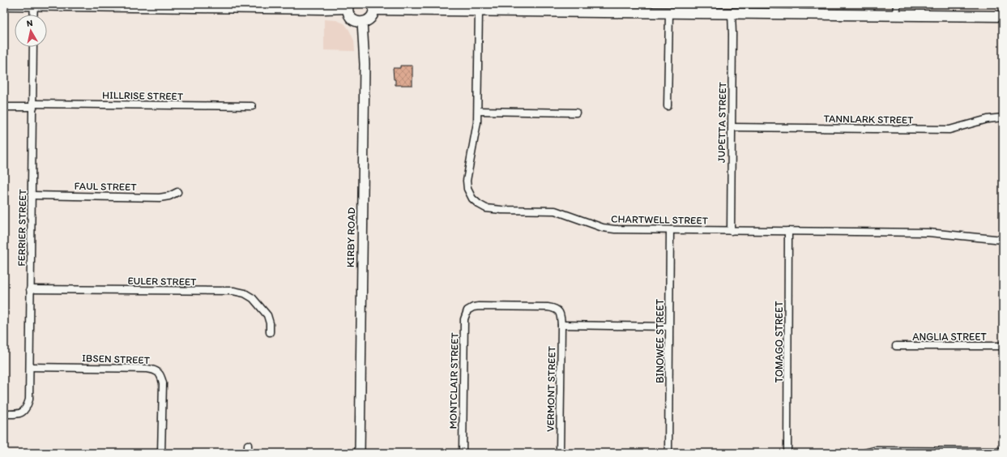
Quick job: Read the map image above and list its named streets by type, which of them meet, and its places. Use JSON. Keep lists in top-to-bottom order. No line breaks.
{"streets":{"street":["HILLRISE STREET","TANNLARK STREET","JUPETTA STREET","FAUL STREET","CHARTWELL STREET","FERRIER STREET","KIRBY ROAD","EULER STREET","ANGLIA STREET","BINOWEE STREET","TOMAGO STREET","IBSEN STREET","MONTCLAIR STREET","VERMONT STREET"]},"crossings":[["HILLRISE STREET","FERRIER STREET"],["TANNLARK STREET","JUPETTA STREET"],["JUPETTA STREET","CHARTWELL STREET"],["FAUL STREET","FERRIER STREET"],["CHARTWELL STREET","BINOWEE STREET"],["CHARTWELL STREET","TOMAGO STREET"],["FERRIER STREET","EULER STREET"],["FERRIER STREET","IBSEN STREET"],["MONTCLAIR STREET","VERMONT STREET"]],"north":"top"}
